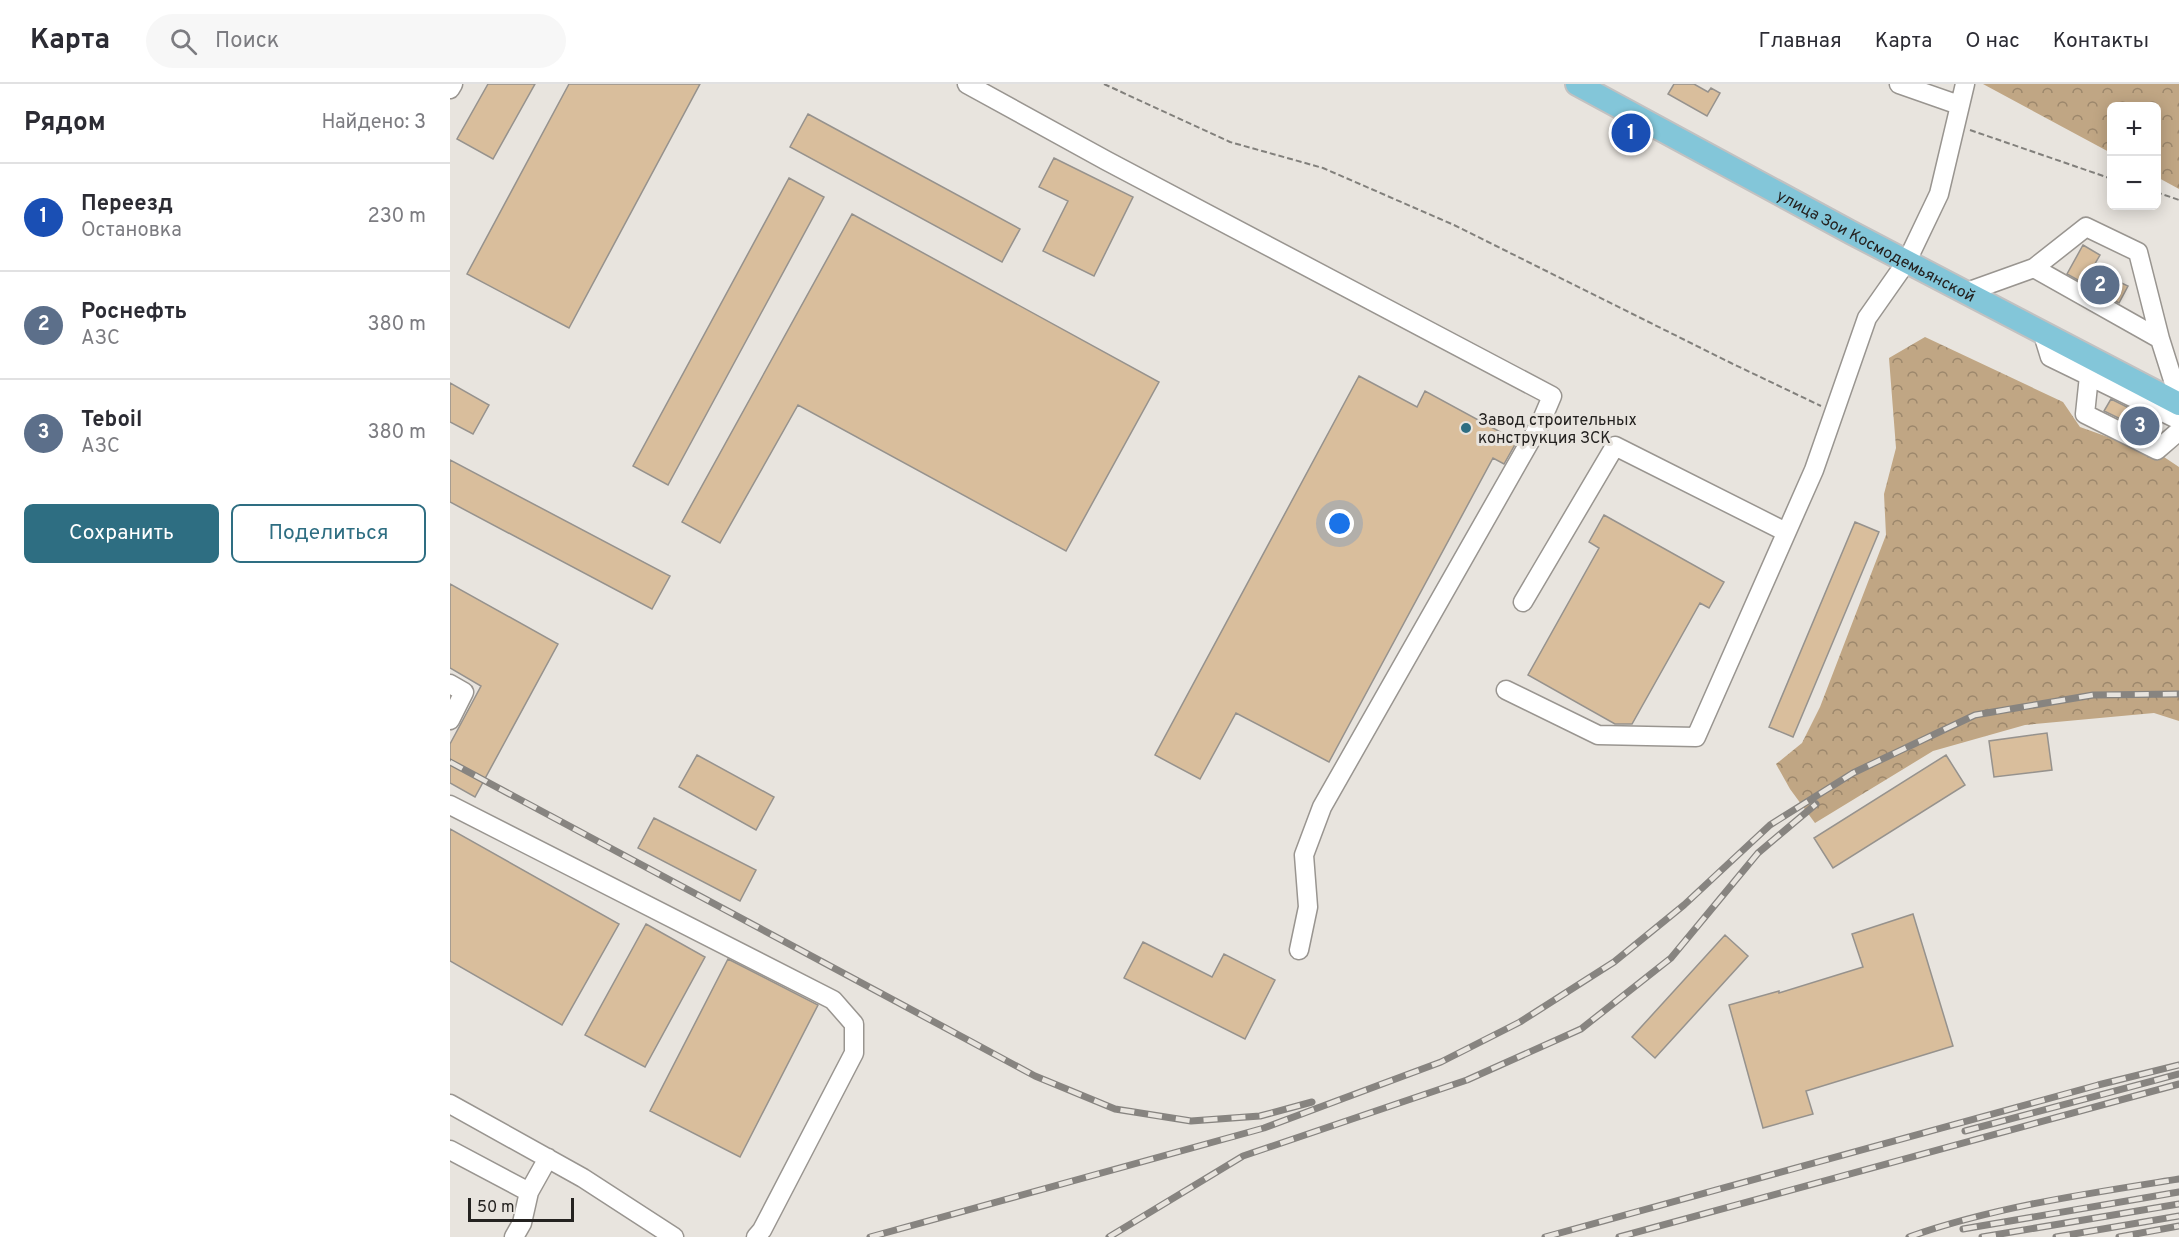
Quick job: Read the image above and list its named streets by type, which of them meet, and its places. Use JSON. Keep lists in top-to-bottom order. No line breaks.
{"streets":{"main road":["улица Зои Космодемьянской"]},"places":["Завод строительных конструкция ЗСК"],"scale_bar":"50 m","page":{"header":"Карта","search":"Поиск","nav":["Главная","Карта","О нас","Контакты"],"heading":["Рядом","Найдено: 3"],"map_buttons":["+","−"],"pins":["1","2","3"],"list":[{"mark":"1","name":"Переезд","note":"Остановка","value":"230 m"},{"mark":"2","name":"Роснефть","note":"АЗС","value":"380 m"},{"mark":"3","name":"Teboil","note":"АЗС","value":"380 m"}],"buttons":["Сохранить","Поделиться"],"scale":"50 m"}}
